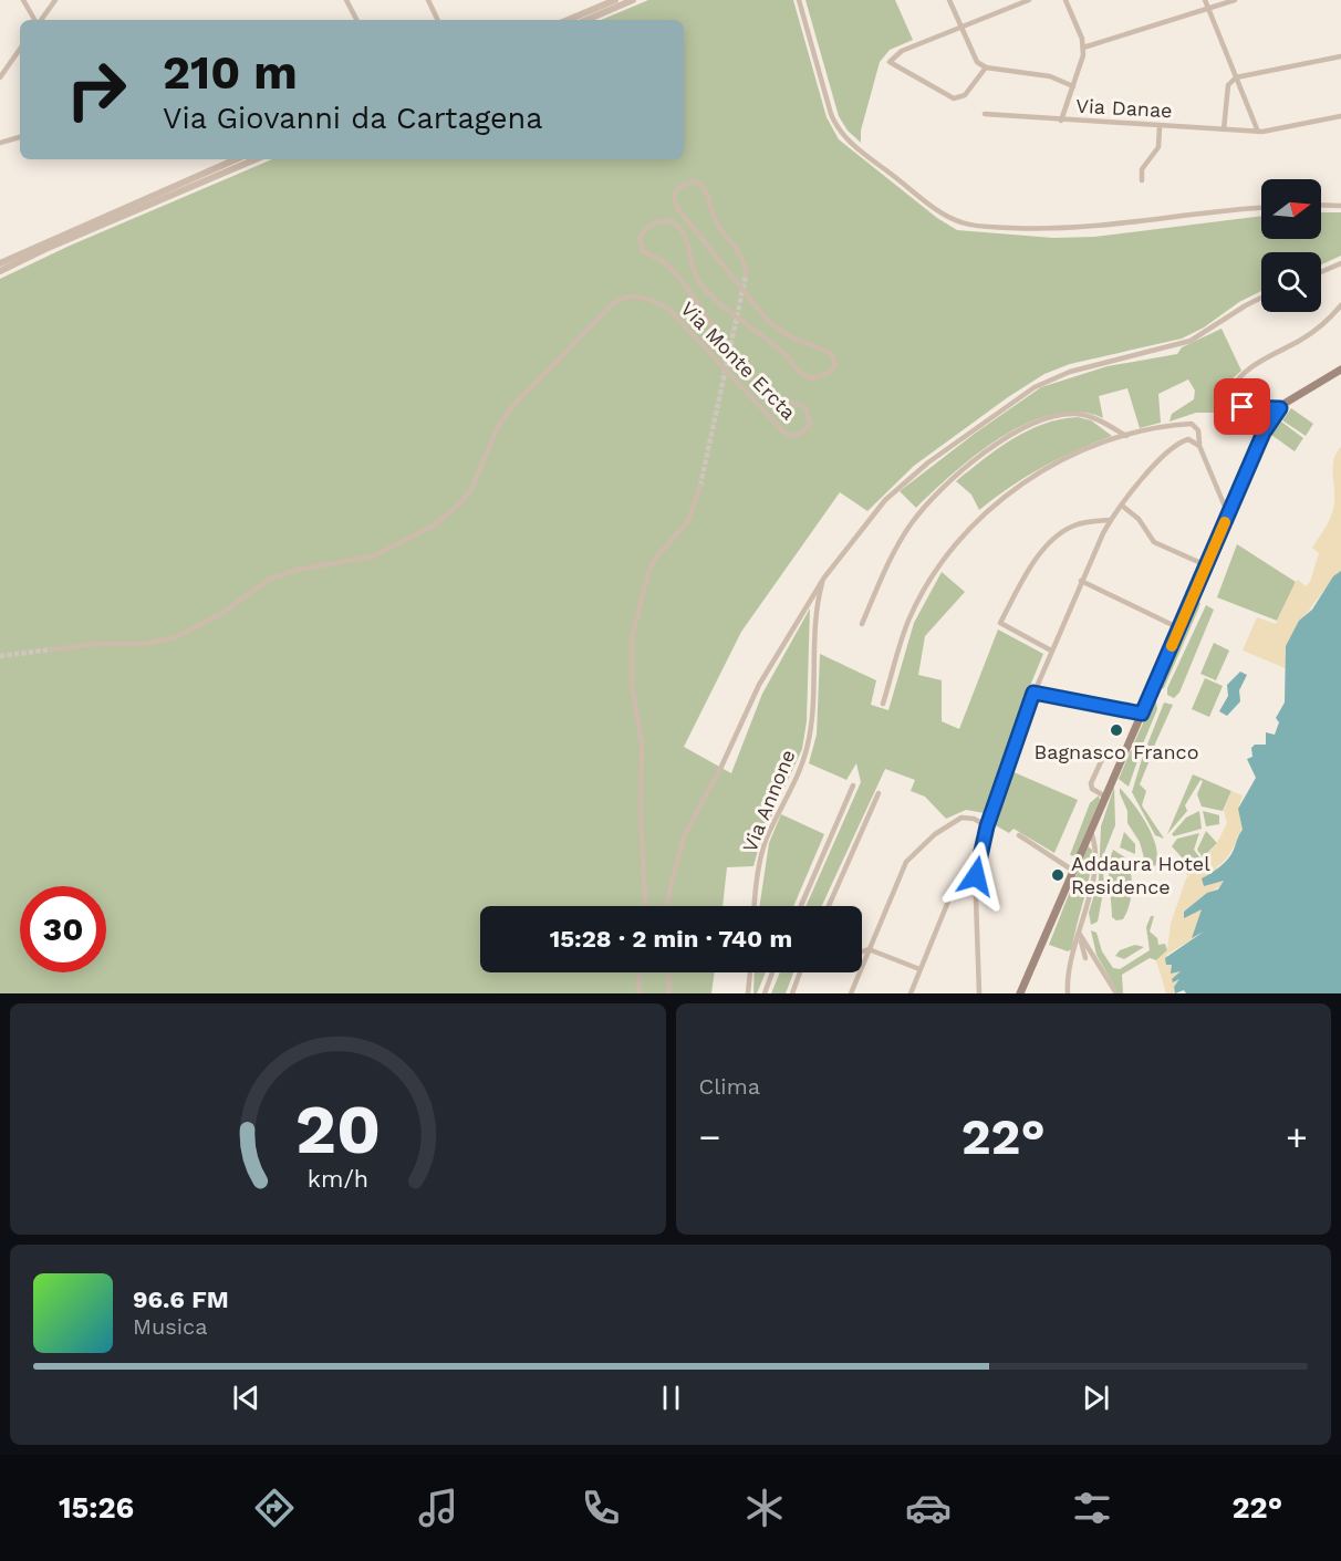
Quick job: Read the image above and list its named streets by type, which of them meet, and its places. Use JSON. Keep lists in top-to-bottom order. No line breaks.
{"streets":{"street":["Via Danae","Via Monte Ercta","Via Annone"]},"places":["Bagnasco Franco","Addaura Hotel Residence"],"north":"right","page":{"turn":["210 m","Via Giovanni da Cartagena"],"limit":"30","trip":"15:28 · 2 min · 740 m","tile":"Clima","heat":["−","22°","+"],"song":["96.6 FM","Musica"],"tabs":["15:26","22°"],"gauge":["20","km/h"]}}
